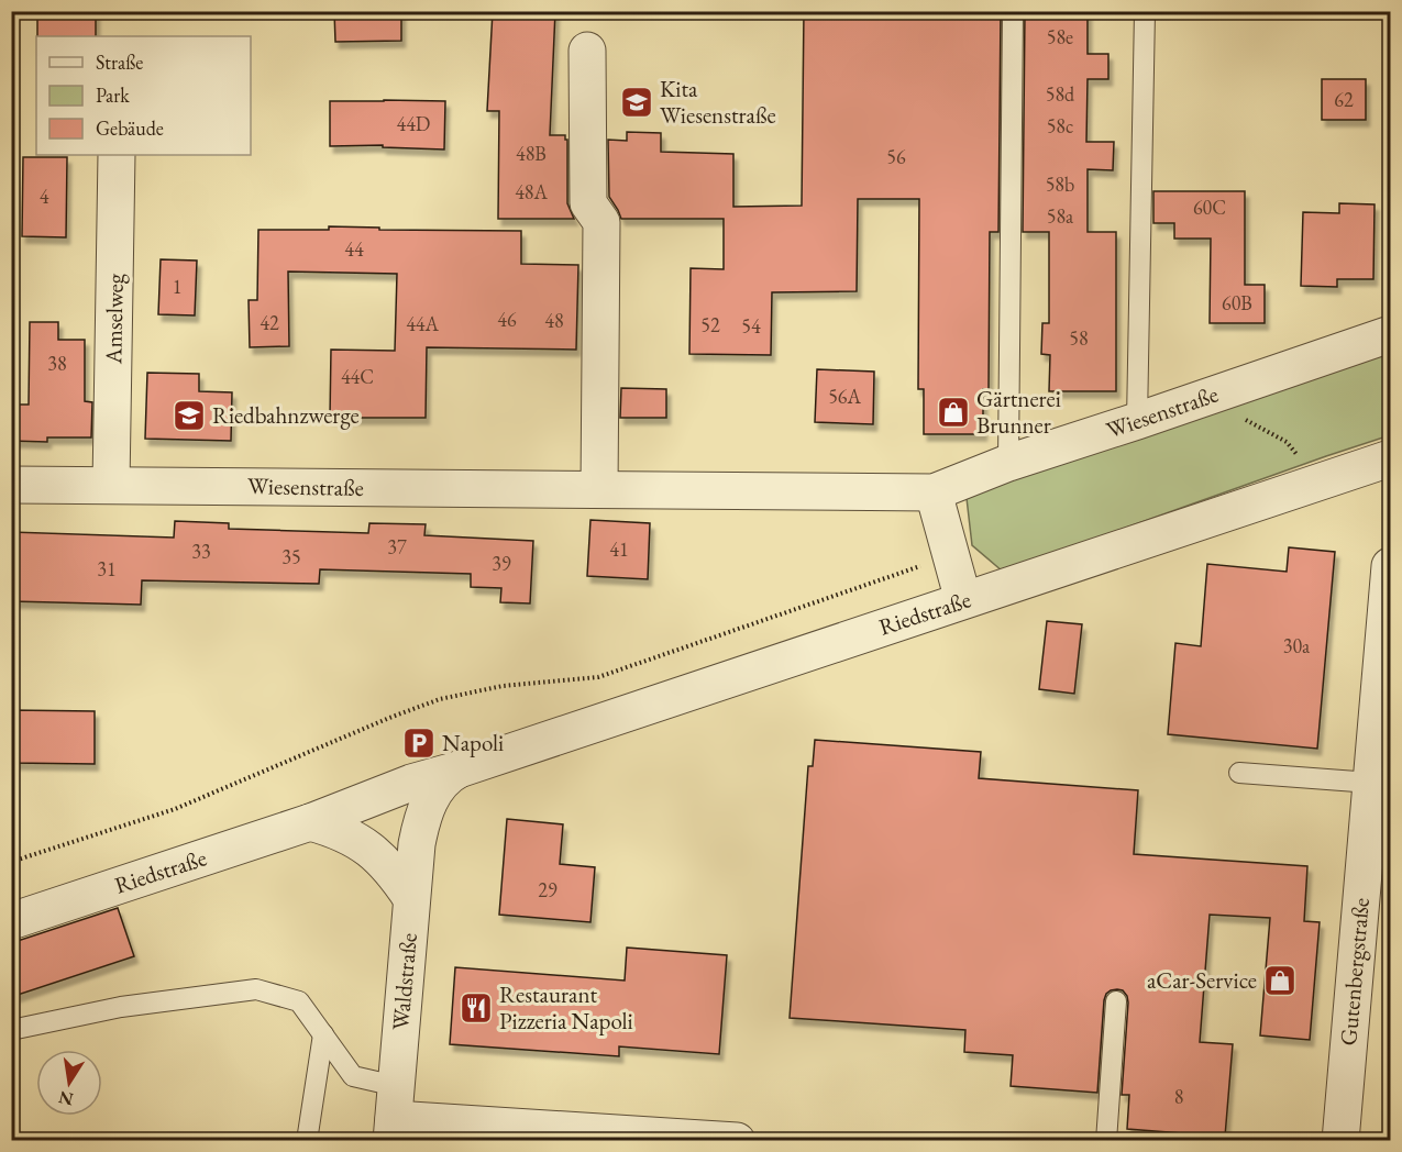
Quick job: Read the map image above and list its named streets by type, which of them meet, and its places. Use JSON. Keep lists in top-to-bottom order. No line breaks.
{"streets":{"street":["Amselweg","Wiesenstraße","Riedstraße","Gutenbergstraße","Waldstraße"]},"crossings":[["Amselweg","Wiesenstraße"],["Riedstraße","Waldstraße"]],"places":{"school or university":["Kita Wiesenstraße","Riedbahnzwerge"],"shop":["Gärtnerei Brunner","aCar-Service"],"parking":["Napoli"],"restaurant":["Restaurant Pizzeria Napoli"]},"house_numbers":["58e","58d","62","44D","58c","48B","56","58b","48A","4","60C","58a","44","1","60B","46","48","42","44A","52","54","58","38","44C","56A","37","41","33","35","39","31","30a","29","8"],"legend":["Straße","Park","Gebäude"],"north":"bottom"}
